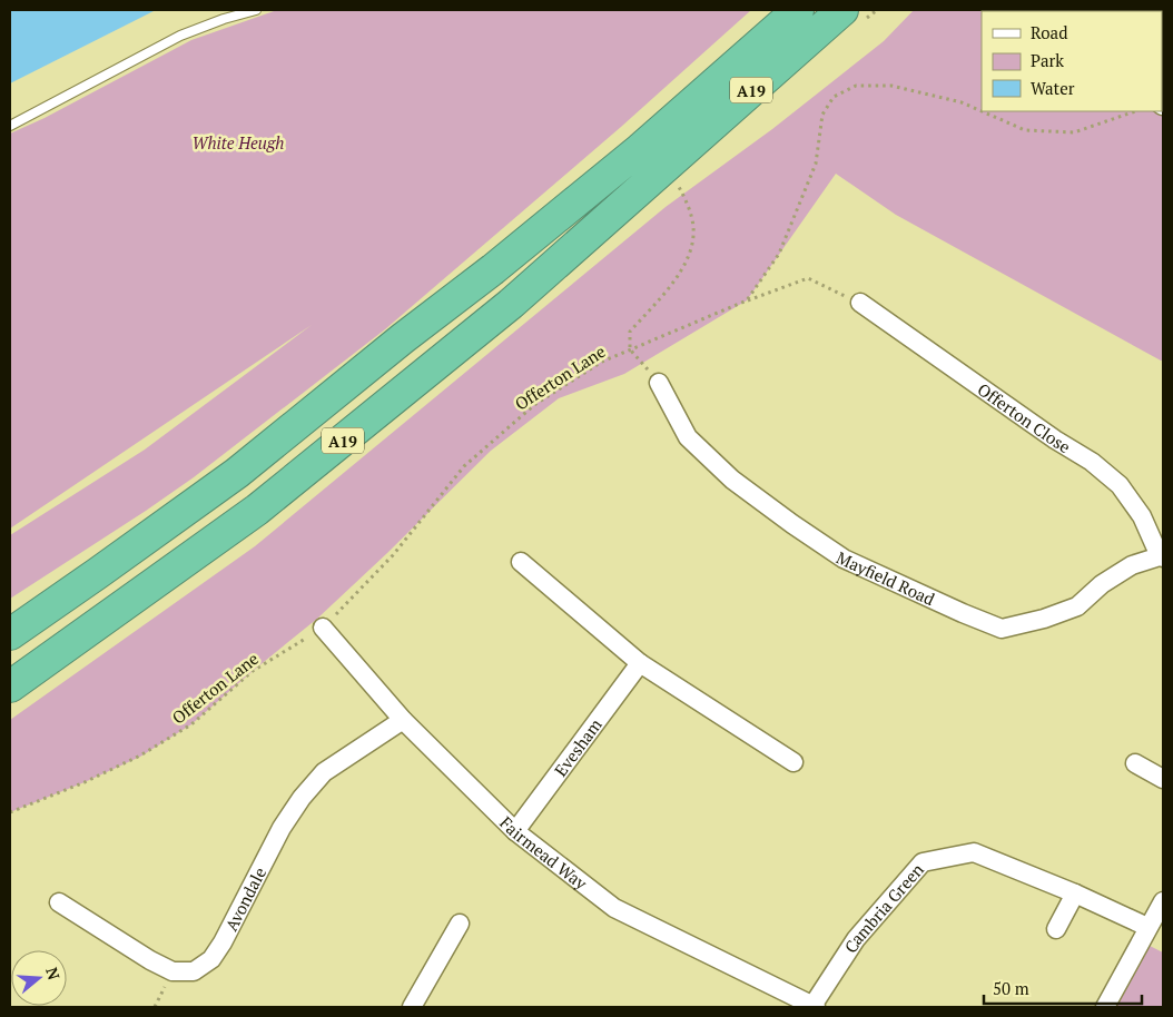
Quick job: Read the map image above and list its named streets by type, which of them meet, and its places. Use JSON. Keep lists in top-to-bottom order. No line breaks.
{"streets":{"highway":["A19"],"street":["Offerton Close","Mayfield Road","Evesham","Fairmead Way","Avondale","Cambria Green"],"path":["Offerton Lane"]},"crossings":[["Offerton Lane","Offerton Close"],["Offerton Lane","Fairmead Way"],["Offerton Close","Mayfield Road"],["Evesham","Fairmead Way"],["Fairmead Way","Avondale"],["Fairmead Way","Cambria Green"]],"parks":["White Heugh"],"legend":["Road","Park","Water"],"scale_bar":"50 m","north":"right"}
